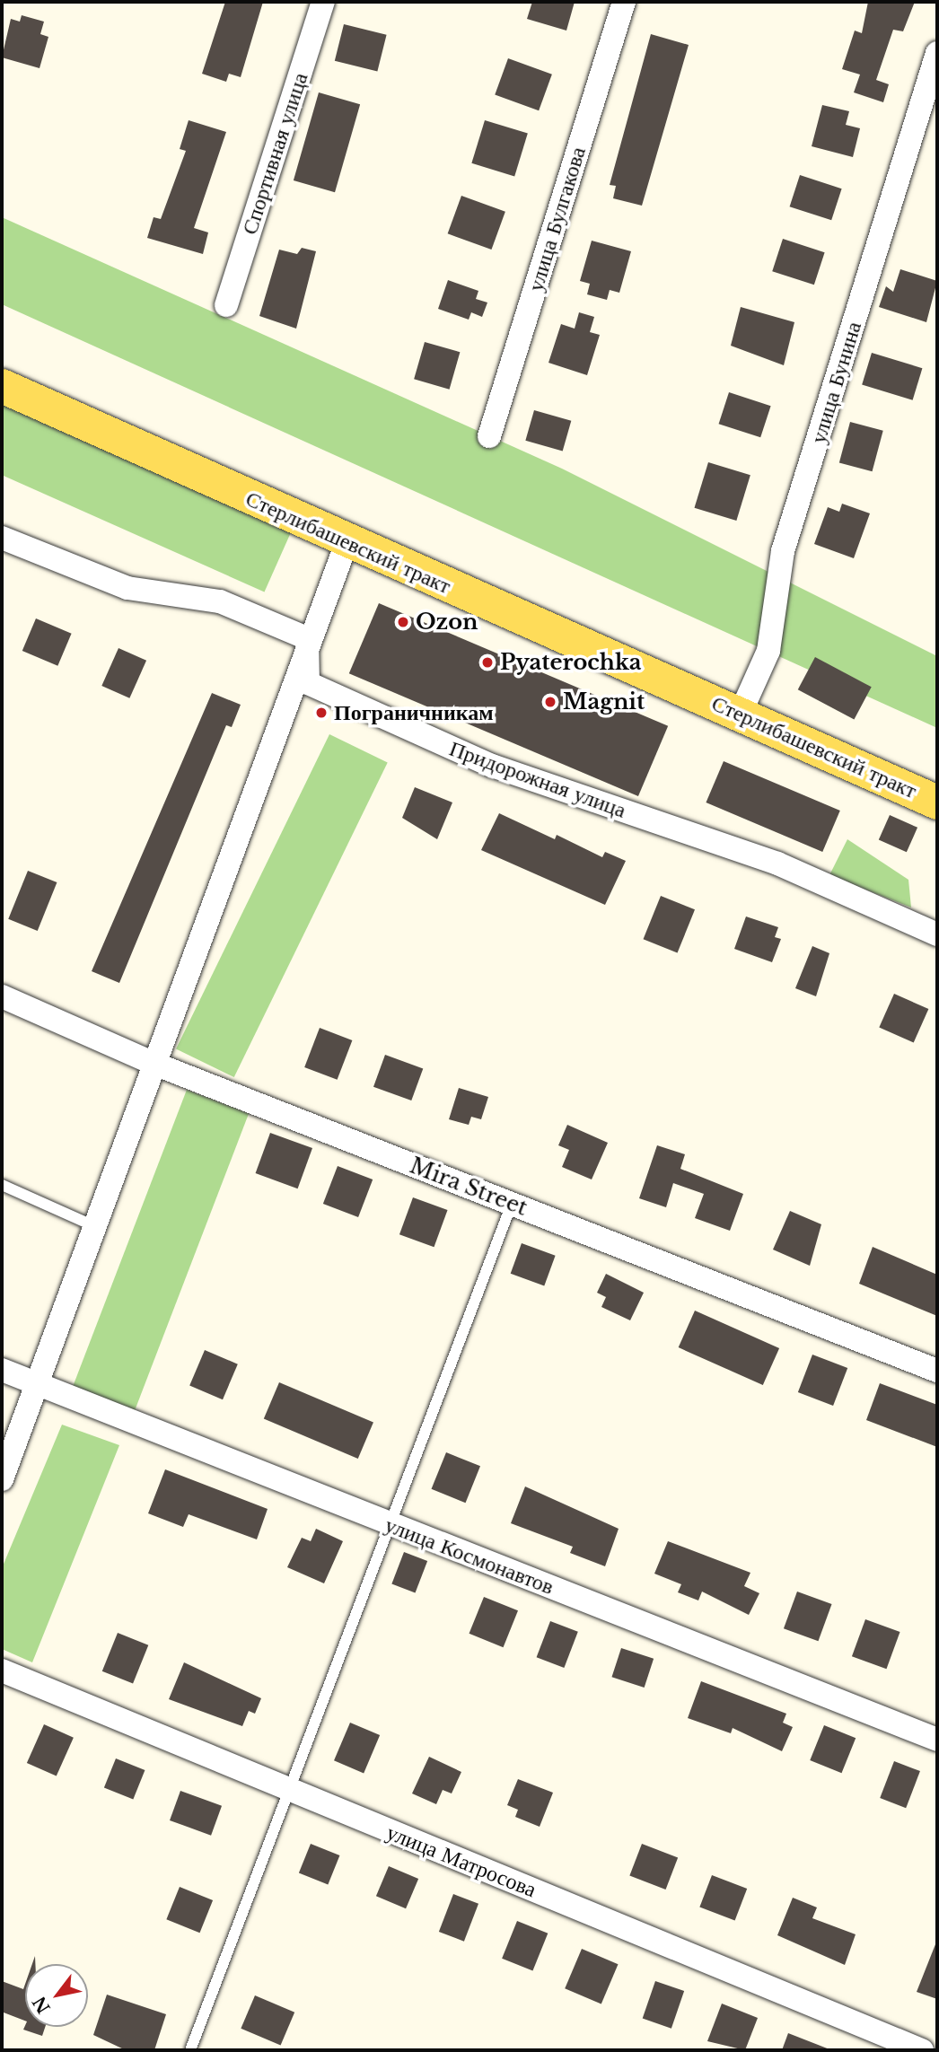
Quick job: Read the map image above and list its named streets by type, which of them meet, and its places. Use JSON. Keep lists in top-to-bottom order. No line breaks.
{"streets":{"main road":["Стерлибашевский тракт"],"street":["Спортивная улица","улица Булгакова","улица Бунина","Придорожная улица","Mira Street","улица Космонавтов","улица Матросова"]},"crossings":[["улица Бунина","Стерлибашевский тракт"]],"places":["Ozon","Pyaterochka","Magnit","Пограничникам"],"north":"bottom left"}
